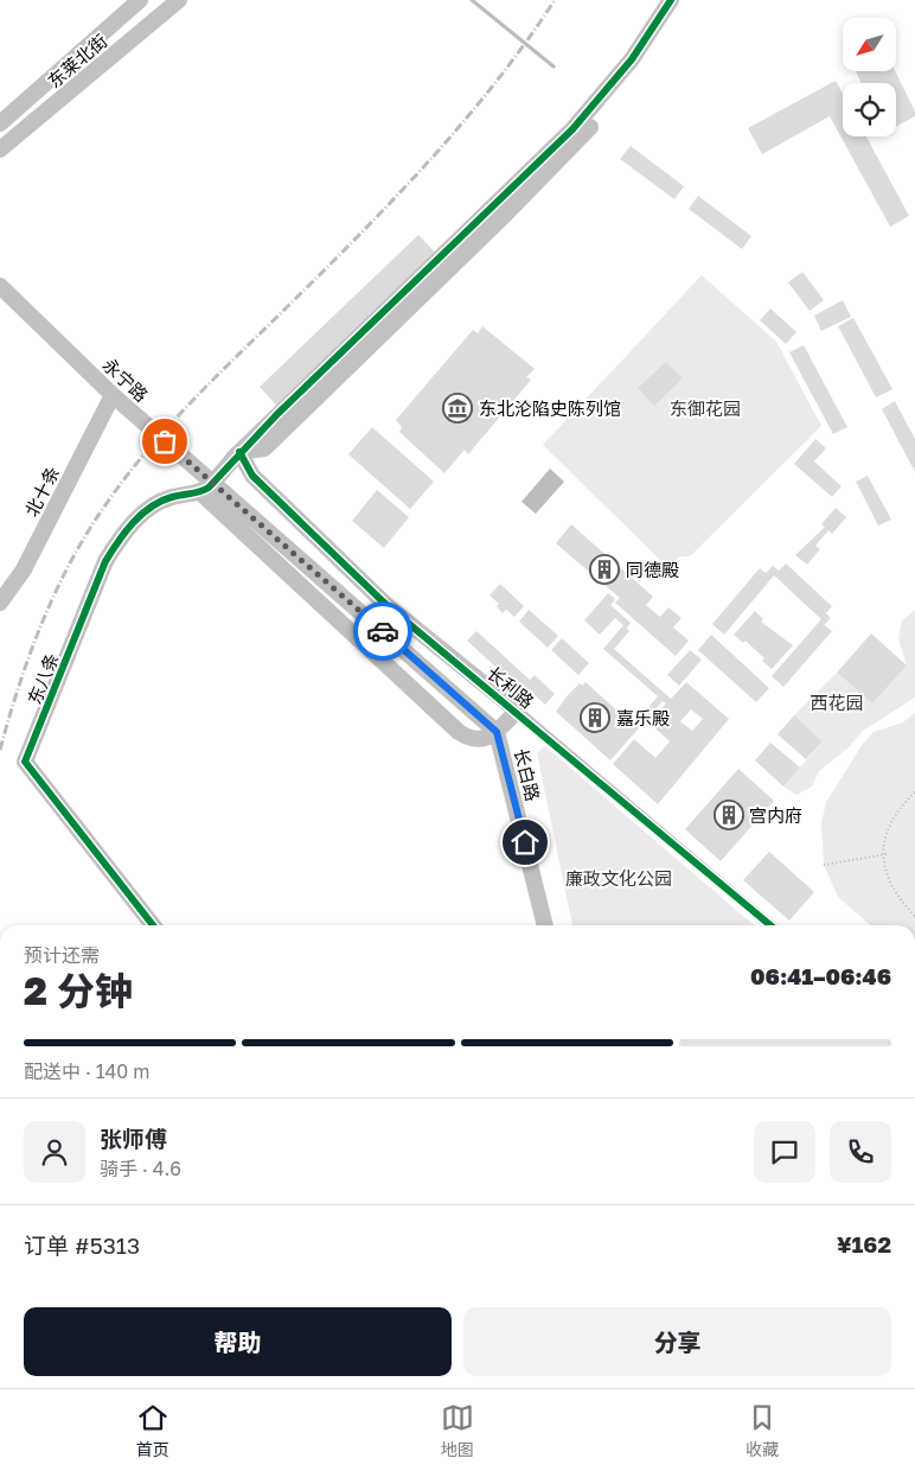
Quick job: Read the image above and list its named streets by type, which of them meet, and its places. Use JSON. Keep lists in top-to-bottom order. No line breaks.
{"streets":{"street":["东莱北街","永宁路","北十条","东八条","长利路","长白路"]},"crossings":[["永宁路","北十条"],["永宁路","长白路"]],"parks":["东御花园","西花园","廉政文化公园"],"places":{"museum":["东北沦陷史陈列馆"],"building":["同德殿","嘉乐殿","宫内府"]},"north":"bottom left","page":{"heading":["2 分钟","预计还需","06:41–06:46"],"panel":["张师傅","骑手 · 4.6","订单 #5313","¥162"],"bar":"配送中 · 140 m","buttons":["帮助","分享"],"tabs":["首页","地图","收藏"]}}
